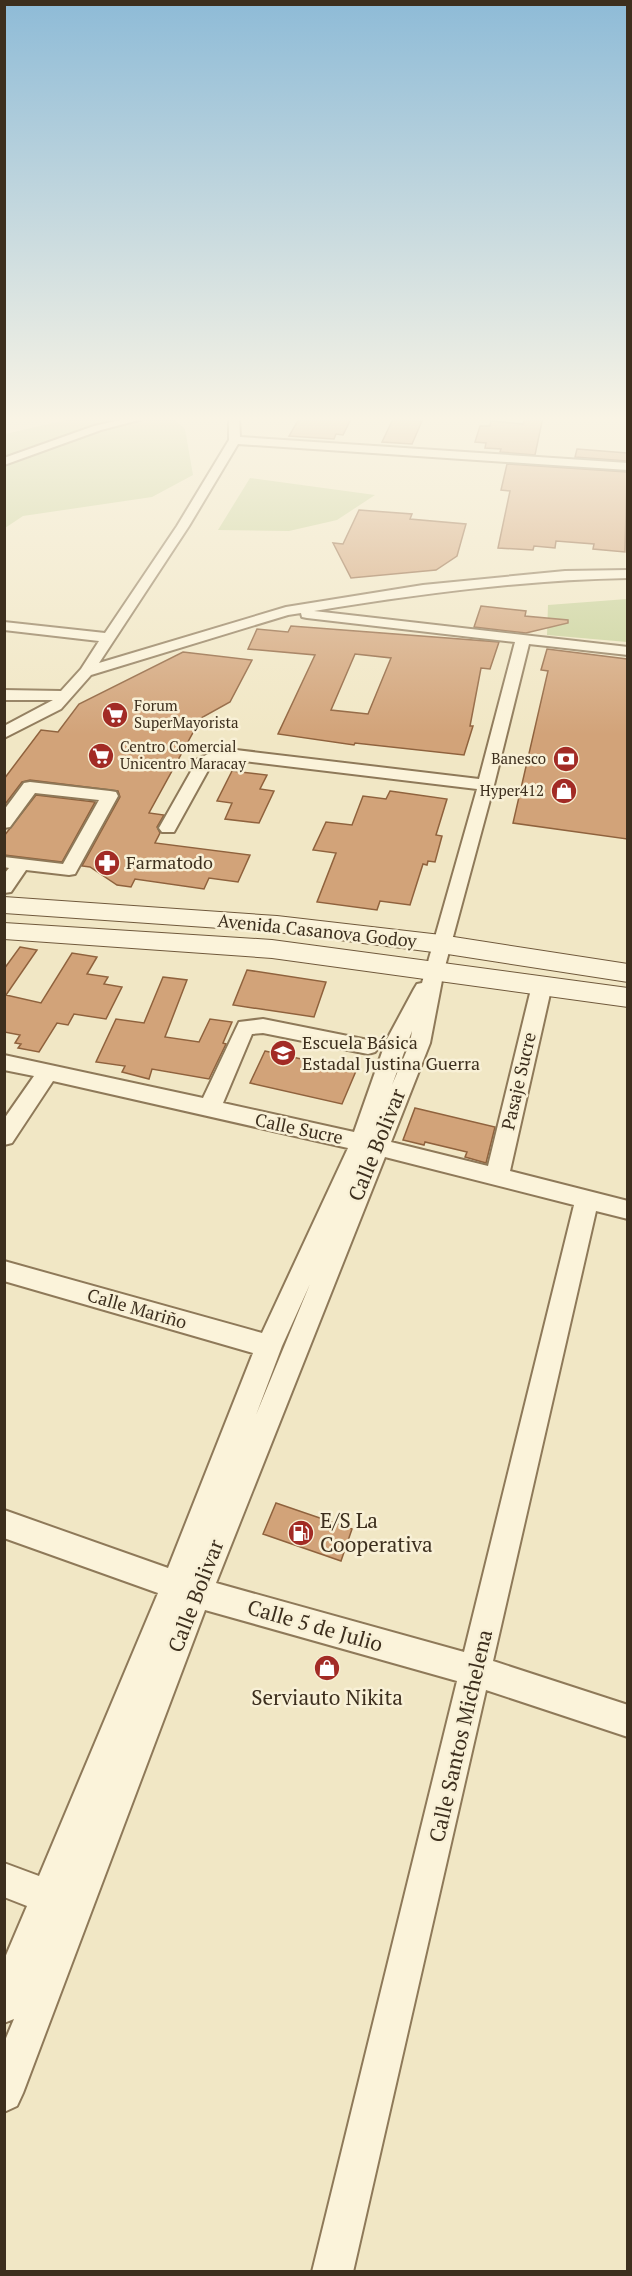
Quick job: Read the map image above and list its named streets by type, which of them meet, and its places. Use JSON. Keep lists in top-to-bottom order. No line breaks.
{"streets":{"street":["Avenida Casanova Godoy","Pasaje Sucre","Calle Sucre","Calle Bolivar","Calle Mariño","Calle 5 de Julio","Calle Santos Michelena"]},"crossings":[["Avenida Casanova Godoy","Pasaje Sucre"],["Avenida Casanova Godoy","Calle Bolivar"],["Pasaje Sucre","Calle Sucre"],["Calle Sucre","Calle Bolivar"],["Calle Sucre","Calle Santos Michelena"],["Calle Bolivar","Calle Mariño"],["Calle Bolivar","Calle 5 de Julio"],["Calle 5 de Julio","Calle Santos Michelena"]],"places":{"supermarket":["Forum SuperMayorista","Centro Comercial Unicentro Maracay"],"bank":["Banesco"],"shop":["Hyper412","Serviauto Nikita"],"pharmacy":["Farmatodo"],"school or university":["Escuela Básica Estadal Justina Guerra"],"fuel station":["E/S La Cooperativa"]}}
